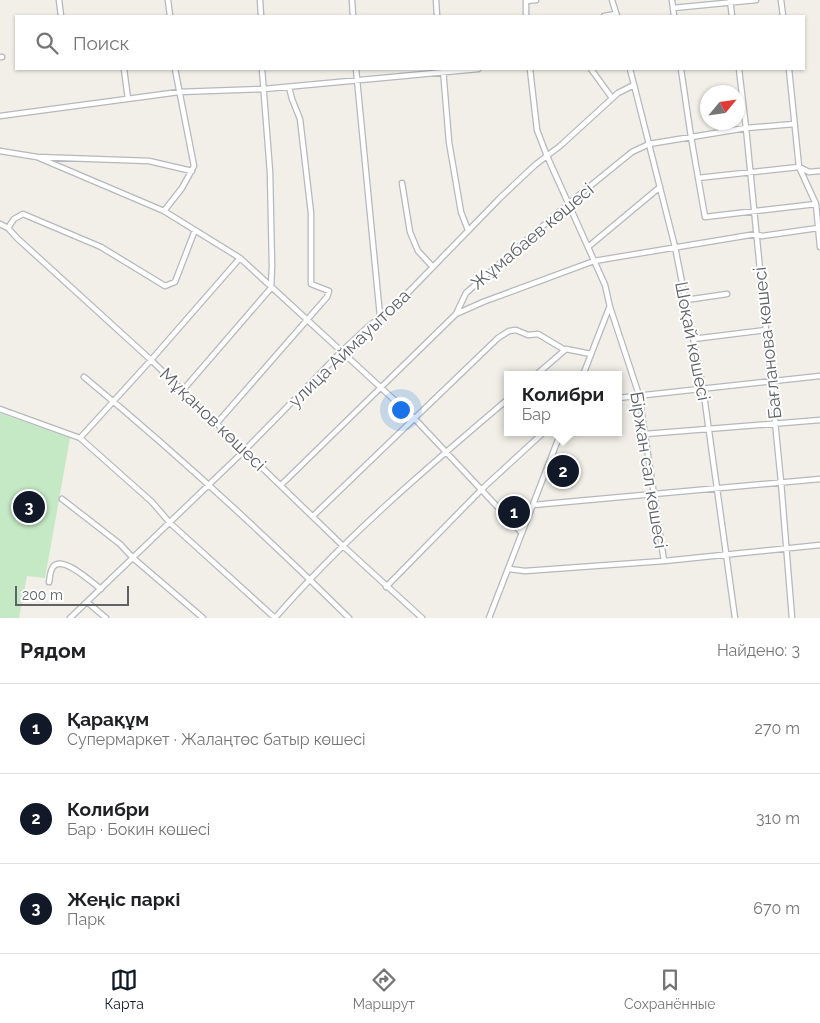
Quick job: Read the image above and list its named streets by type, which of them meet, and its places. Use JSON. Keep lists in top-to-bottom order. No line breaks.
{"streets":{"street":["Жұмабаев көшесі","Шоқай көшесі","Бағланова көшесі","улица Аймауытова","Мұқанов көшесі","Біржан сал көшесі"]},"crossings":[["Жұмабаев көшесі","Шоқай көшесі"],["Жұмабаев көшесі","Бағланова көшесі"],["Жұмабаев көшесі","Мұқанов көшесі"],["Жұмабаев көшесі","Біржан сал көшесі"],["Шоқай көшесі","улица Аймауытова"],["улица Аймауытова","Мұқанов көшесі"],["улица Аймауытова","Біржан сал көшесі"]],"scale_bar":"200 m","north":"top right","page":{"search":"Поиск","popup":["Колибри","Бар"],"pins":["2","3","1"],"scale":"200 m","heading":["Рядом","Найдено: 3"],"list":[{"mark":"1","name":"Қарақұм","note":"Супермаркет · Жалаңтөс батыр көшесі","value":"270 m"},{"mark":"2","name":"Колибри","note":"Бар · Бокин көшесі","value":"310 m"},{"mark":"3","name":"Жеңіс паркі","note":"Парк","value":"670 m"}],"nav":["Карта","Маршрут","Сохранённые"]}}
